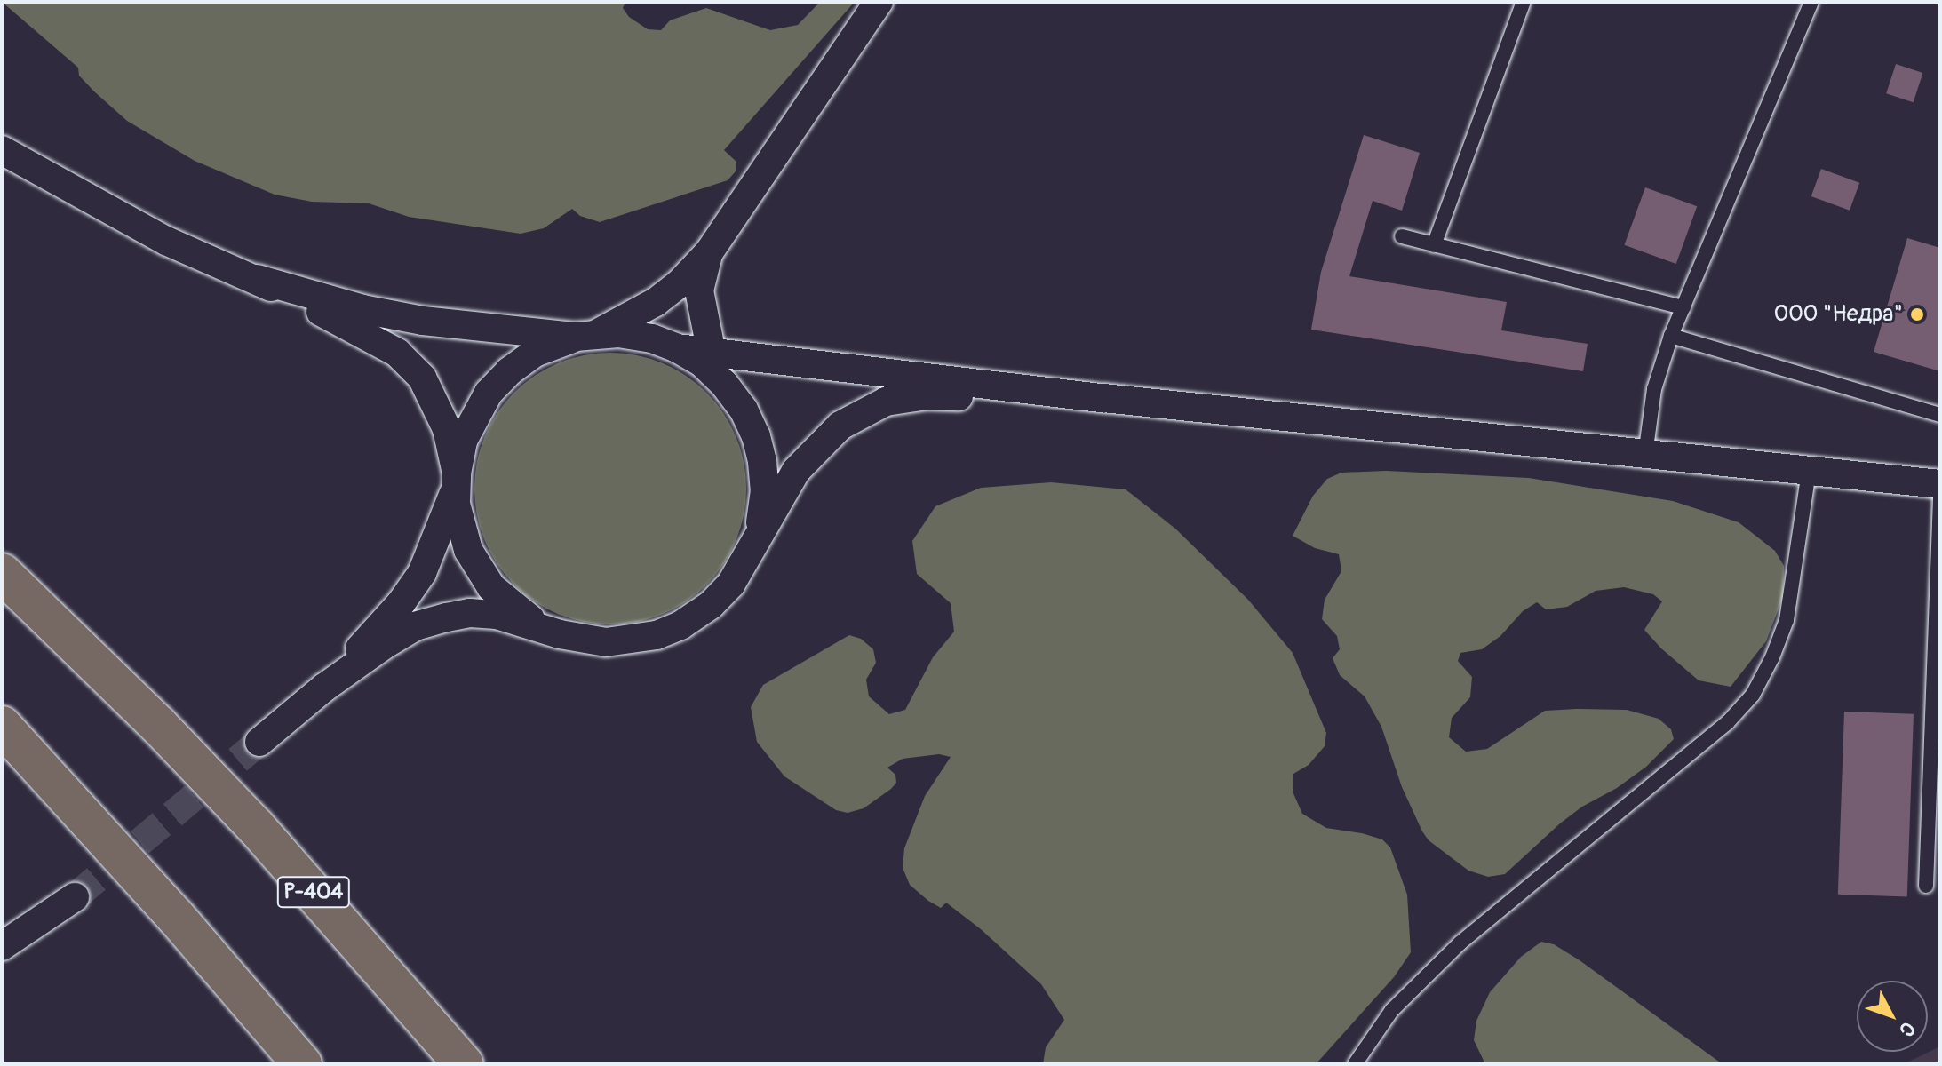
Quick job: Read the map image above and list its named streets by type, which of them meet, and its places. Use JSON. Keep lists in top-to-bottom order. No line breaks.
{"streets":{"highway":["Р-404"]},"places":["ООО \"Недра\""],"north":"bottom right"}
